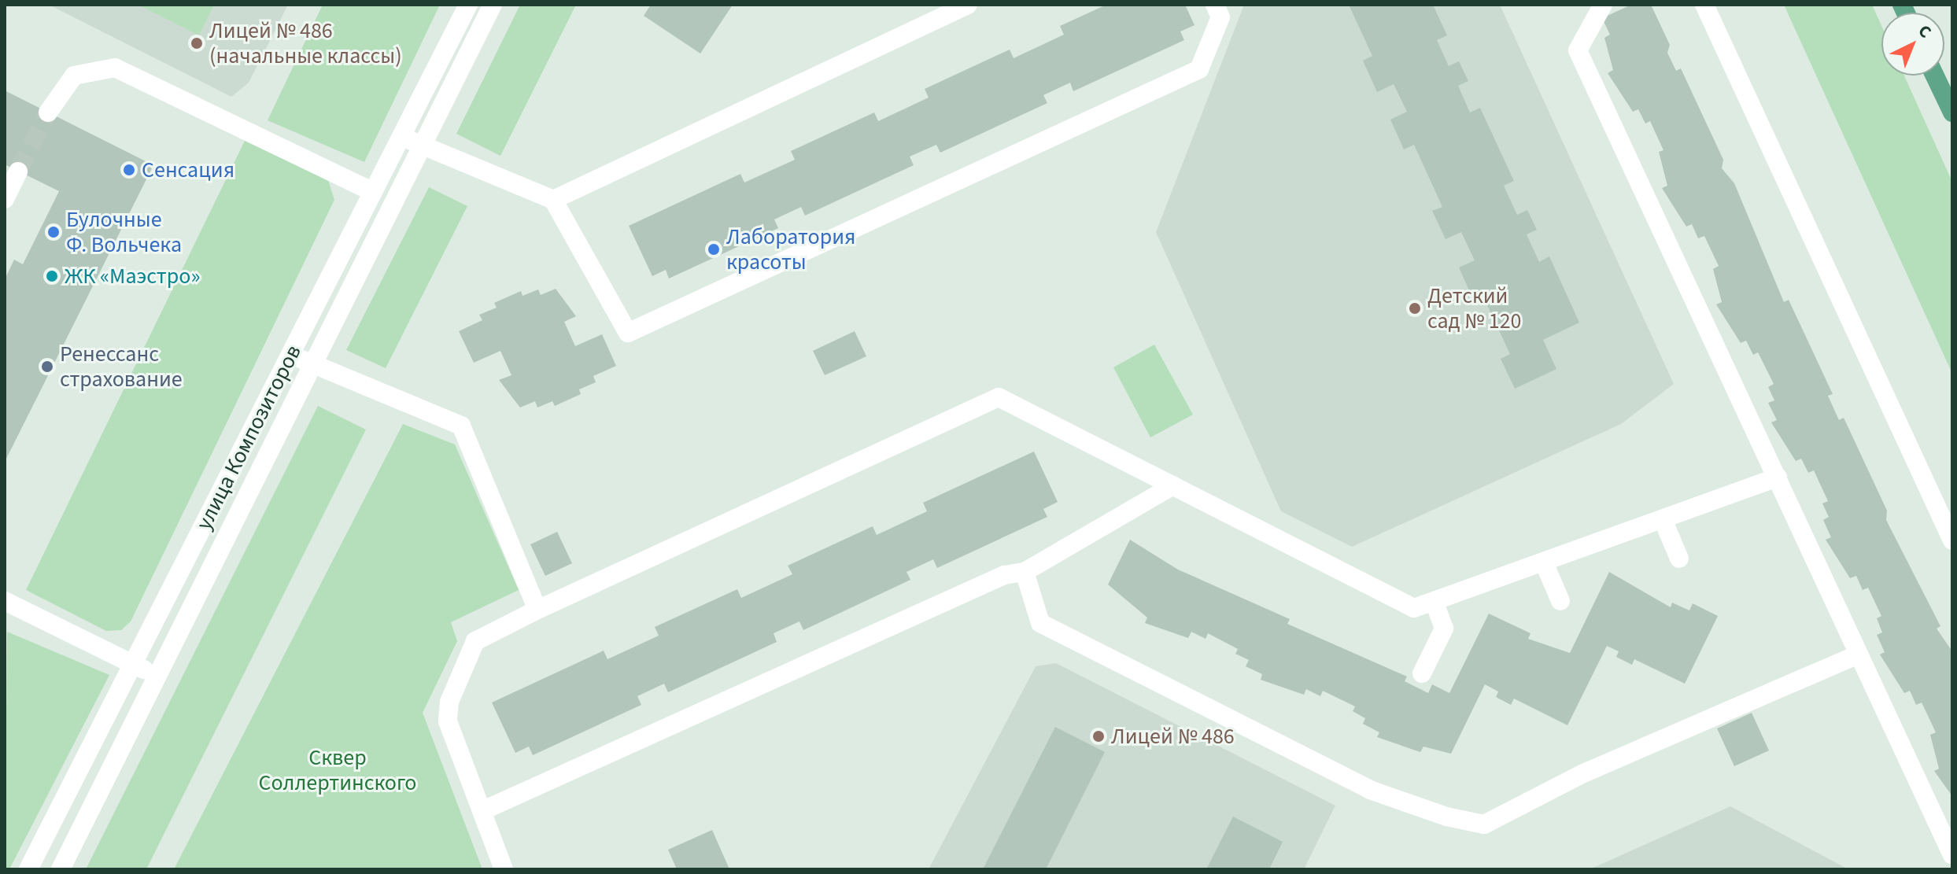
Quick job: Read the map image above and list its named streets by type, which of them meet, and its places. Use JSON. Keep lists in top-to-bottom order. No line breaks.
{"streets":{"street":["улица Композиторов"]},"parks":["Сквер Соллертинского"],"places":["Лицей № 486 (начальные классы)","Сенсация","Булочные Ф. Вольчека","Лаборатория красоты","ЖК «Маэстро»","Детский сад № 120","Ренессанс страхование","Лицей № 486"],"north":"top right"}
